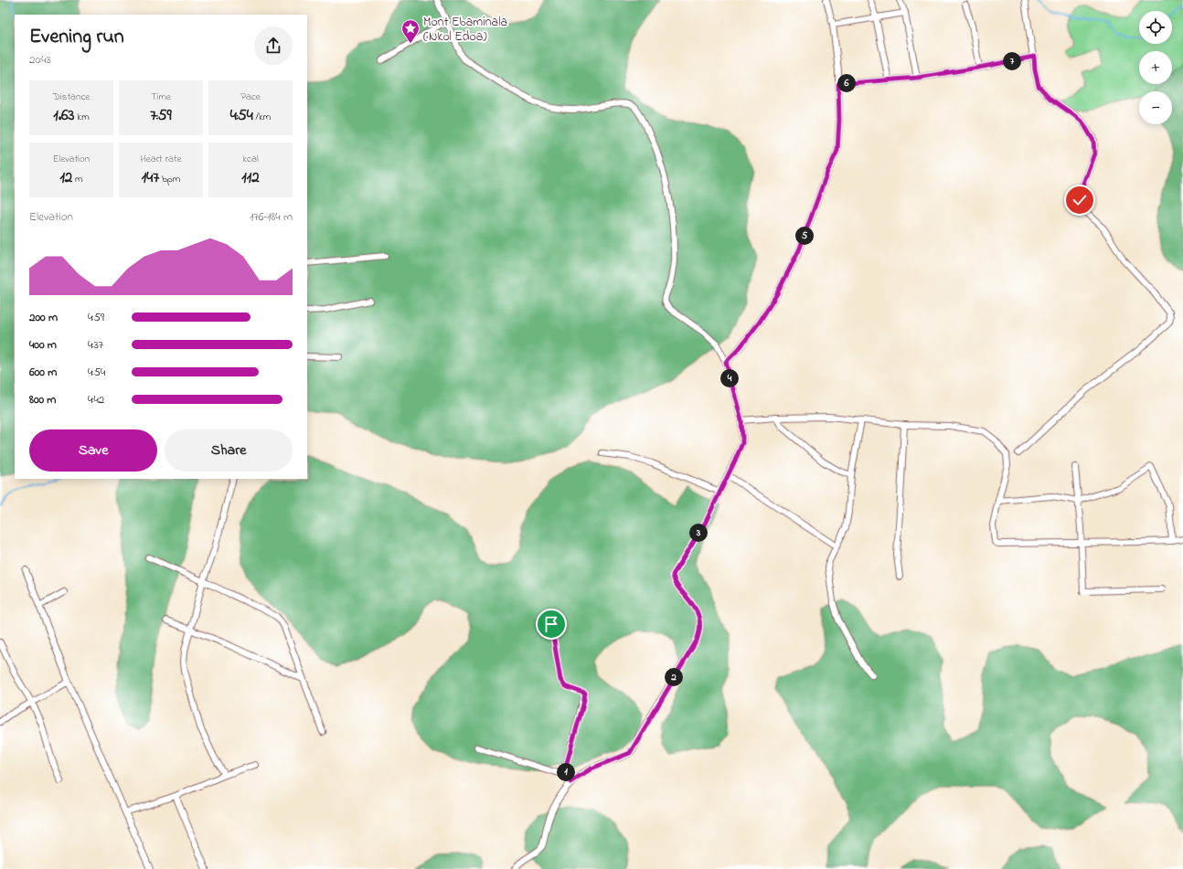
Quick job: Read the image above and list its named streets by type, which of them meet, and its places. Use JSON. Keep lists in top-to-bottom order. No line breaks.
{"places":{"place":["Mont Ebaminala (Nkol Edoa)"]},"page":{"map_buttons":["+","−"],"heading":["Evening run","20:43"],"pins":["7","6","5","4","3","2","1"],"stats":[["Distance","1.63 km"],["Time","7:59"],["Pace","4:54 /km"],["Elevation","12 m"],["Heart rate","147 bpm"],["kcal","112"]],"chart":["Elevation","176–184 m"],"list":[{"name":"200 m","note":"4:59"},{"name":"400 m","note":"4:37"},{"name":"600 m","note":"4:54"},{"name":"800 m","note":"4:42"}],"buttons":["Save","Share"]}}
